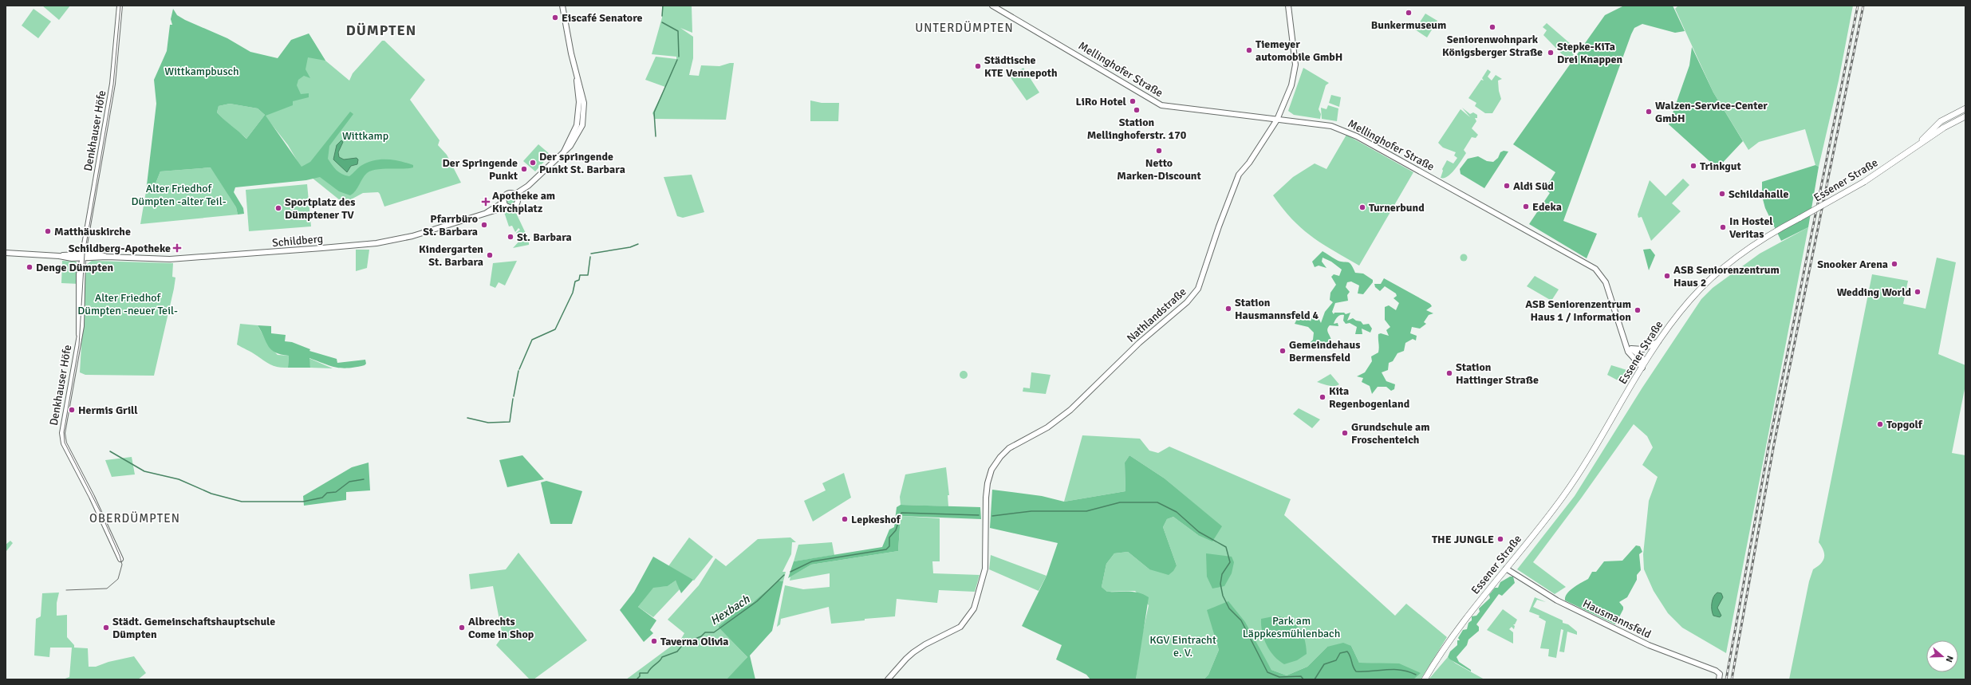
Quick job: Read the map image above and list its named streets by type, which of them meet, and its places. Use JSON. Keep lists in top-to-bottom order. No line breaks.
{"streets":{"main road":["Essener Straße"],"street":["Mellinghofer Straße","Denkhauser Höfe","Schildberg","Nathlandstraße","Hausmannsfeld"]},"crossings":[["Mellinghofer Straße","Essener Straße"],["Mellinghofer Straße","Nathlandstraße"],["Denkhauser Höfe","Schildberg"],["Essener Straße","Hausmannsfeld"]],"districts":["UNTERDÜMPTEN","DÜMPTEN","OBERDÜMPTEN"],"water":["Hexbach"],"parks":["Wittkampbusch","Wittkamp","Alter Friedhof Dümpten -alter Teil-","Alter Friedhof Dümpten -neuer Teil-","Park am Läppkesmühlenbach","KGV Eintracht e. V."],"places":{"other":["Bunkermuseum","Eiscafé Senatore","Seniorenwohnpark Königsberger Straße","Tiemeyer automobile GmbH","Stepke-KiTa Drei Knappen","Städtische KTE Vennepoth","LiRo Hotel","Station Mellinghoferstr. 170","Walzen-Service-Center GmbH","Netto Marken-Discount","Der springende Punkt St. Barbara","Trinkgut","Der Springende Punkt","Aldi Süd","Schildahalle","Edeka","Turnerbund","Sportplatz des Dümptener TV","Pfarrbüro St. Barbara","In Hostel Veritas","Matthäuskirche","St. Barbara","Kindergarten St. Barbara","Snooker Arena","Denge Dümpten","ASB Seniorenzentrum Haus 2","Wedding World","Station Hausmannsfeld 4","ASB Seniorenzentrum Haus 1 / Information","Gemeindehaus Bermensfeld","Station Hattinger Straße","Kita Regenbogenland","Hermis Grill","Topgolf","Grundschule am Froschenteich","Lepkeshof","THE JUNGLE","Städt. Gemeinschaftshauptschule Dümpten","Albrechts Come in Shop","Taverna Olivia"],"health":["Apotheke am Kirchplatz","Schildberg-Apotheke"]},"north":"right"}
